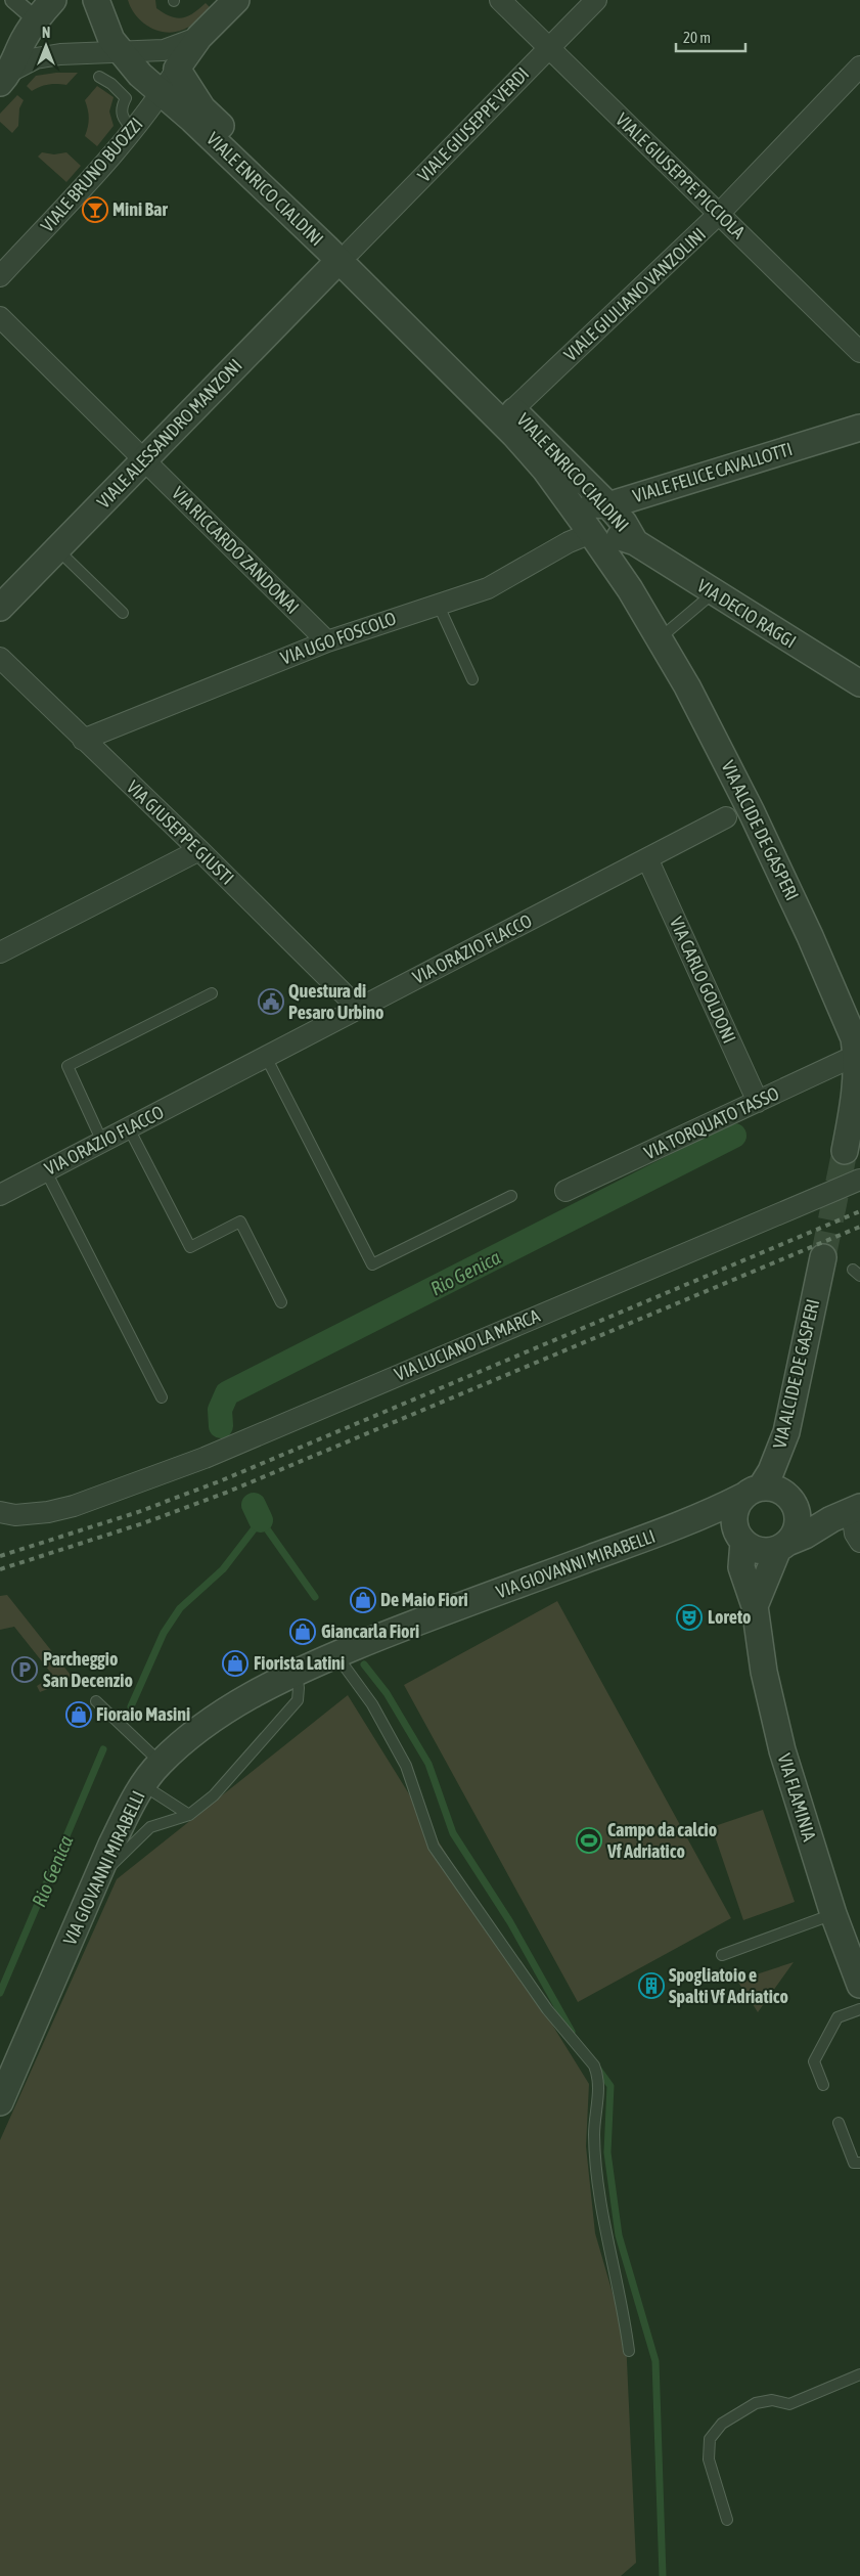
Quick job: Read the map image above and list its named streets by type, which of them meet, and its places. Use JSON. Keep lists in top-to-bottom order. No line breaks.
{"streets":{"street":["VIALE GIUSEPPE VERDI","VIALE BRUNO BUOZZI","VIALE GIUSEPPE PICCIOLA","VIALE ENRICO CIALDINI","VIALE GIULIANO VANZOLINI","VIALE ALESSANDRO MANZONI","VIALE FELICE CAVALLOTTI","VIA RICCARDO ZANDONAI","VIA DECIO RAGGI","VIA UGO FOSCOLO","VIA ALCIDE DE GASPERI","VIA GIUSEPPE GIUSTI","VIA ORAZIO FLACCO","VIA CARLO GOLDONI","VIA TORQUATO TASSO","VIA LUCIANO LA MARCA","VIA GIOVANNI MIRABELLI","VIA FLAMINIA"]},"crossings":[["VIALE GIUSEPPE VERDI","VIALE GIUSEPPE PICCIOLA"],["VIALE GIUSEPPE VERDI","VIALE ENRICO CIALDINI"],["VIALE GIUSEPPE VERDI","VIALE ALESSANDRO MANZONI"],["VIALE BRUNO BUOZZI","VIALE ENRICO CIALDINI"],["VIALE GIUSEPPE PICCIOLA","VIALE GIULIANO VANZOLINI"],["VIALE ENRICO CIALDINI","VIALE GIULIANO VANZOLINI"],["VIALE ENRICO CIALDINI","VIALE ALESSANDRO MANZONI"],["VIALE ENRICO CIALDINI","VIALE FELICE CAVALLOTTI"],["VIALE ENRICO CIALDINI","VIA DECIO RAGGI"],["VIALE ENRICO CIALDINI","VIA UGO FOSCOLO"],["VIALE ENRICO CIALDINI","VIA ALCIDE DE GASPERI"],["VIALE ALESSANDRO MANZONI","VIA RICCARDO ZANDONAI"],["VIA RICCARDO ZANDONAI","VIA UGO FOSCOLO"],["VIA UGO FOSCOLO","VIA ALCIDE DE GASPERI"],["VIA UGO FOSCOLO","VIA GIUSEPPE GIUSTI"],["VIA ALCIDE DE GASPERI","VIA TORQUATO TASSO"],["VIA ALCIDE DE GASPERI","VIA GIOVANNI MIRABELLI"],["VIA ALCIDE DE GASPERI","VIA FLAMINIA"],["VIA GIUSEPPE GIUSTI","VIA ORAZIO FLACCO"],["VIA ORAZIO FLACCO","VIA CARLO GOLDONI"],["VIA CARLO GOLDONI","VIA TORQUATO TASSO"],["VIA GIOVANNI MIRABELLI","VIA FLAMINIA"]],"water":["Rio Genica"],"places":{"bar":["Mini Bar"],"public building":["Questura di Pesaro Urbino"],"shop":["De Maio Fiori","Giancarla Fiori","Fiorista Latini","Fioraio Masini"],"theatre":["Loreto"],"parking":["Parcheggio San Decenzio"],"sports":["Campo da calcio Vf Adriatico"],"building":["Spogliatoio e Spalti Vf Adriatico"]},"scale_bar":"20 m","north":"top"}
